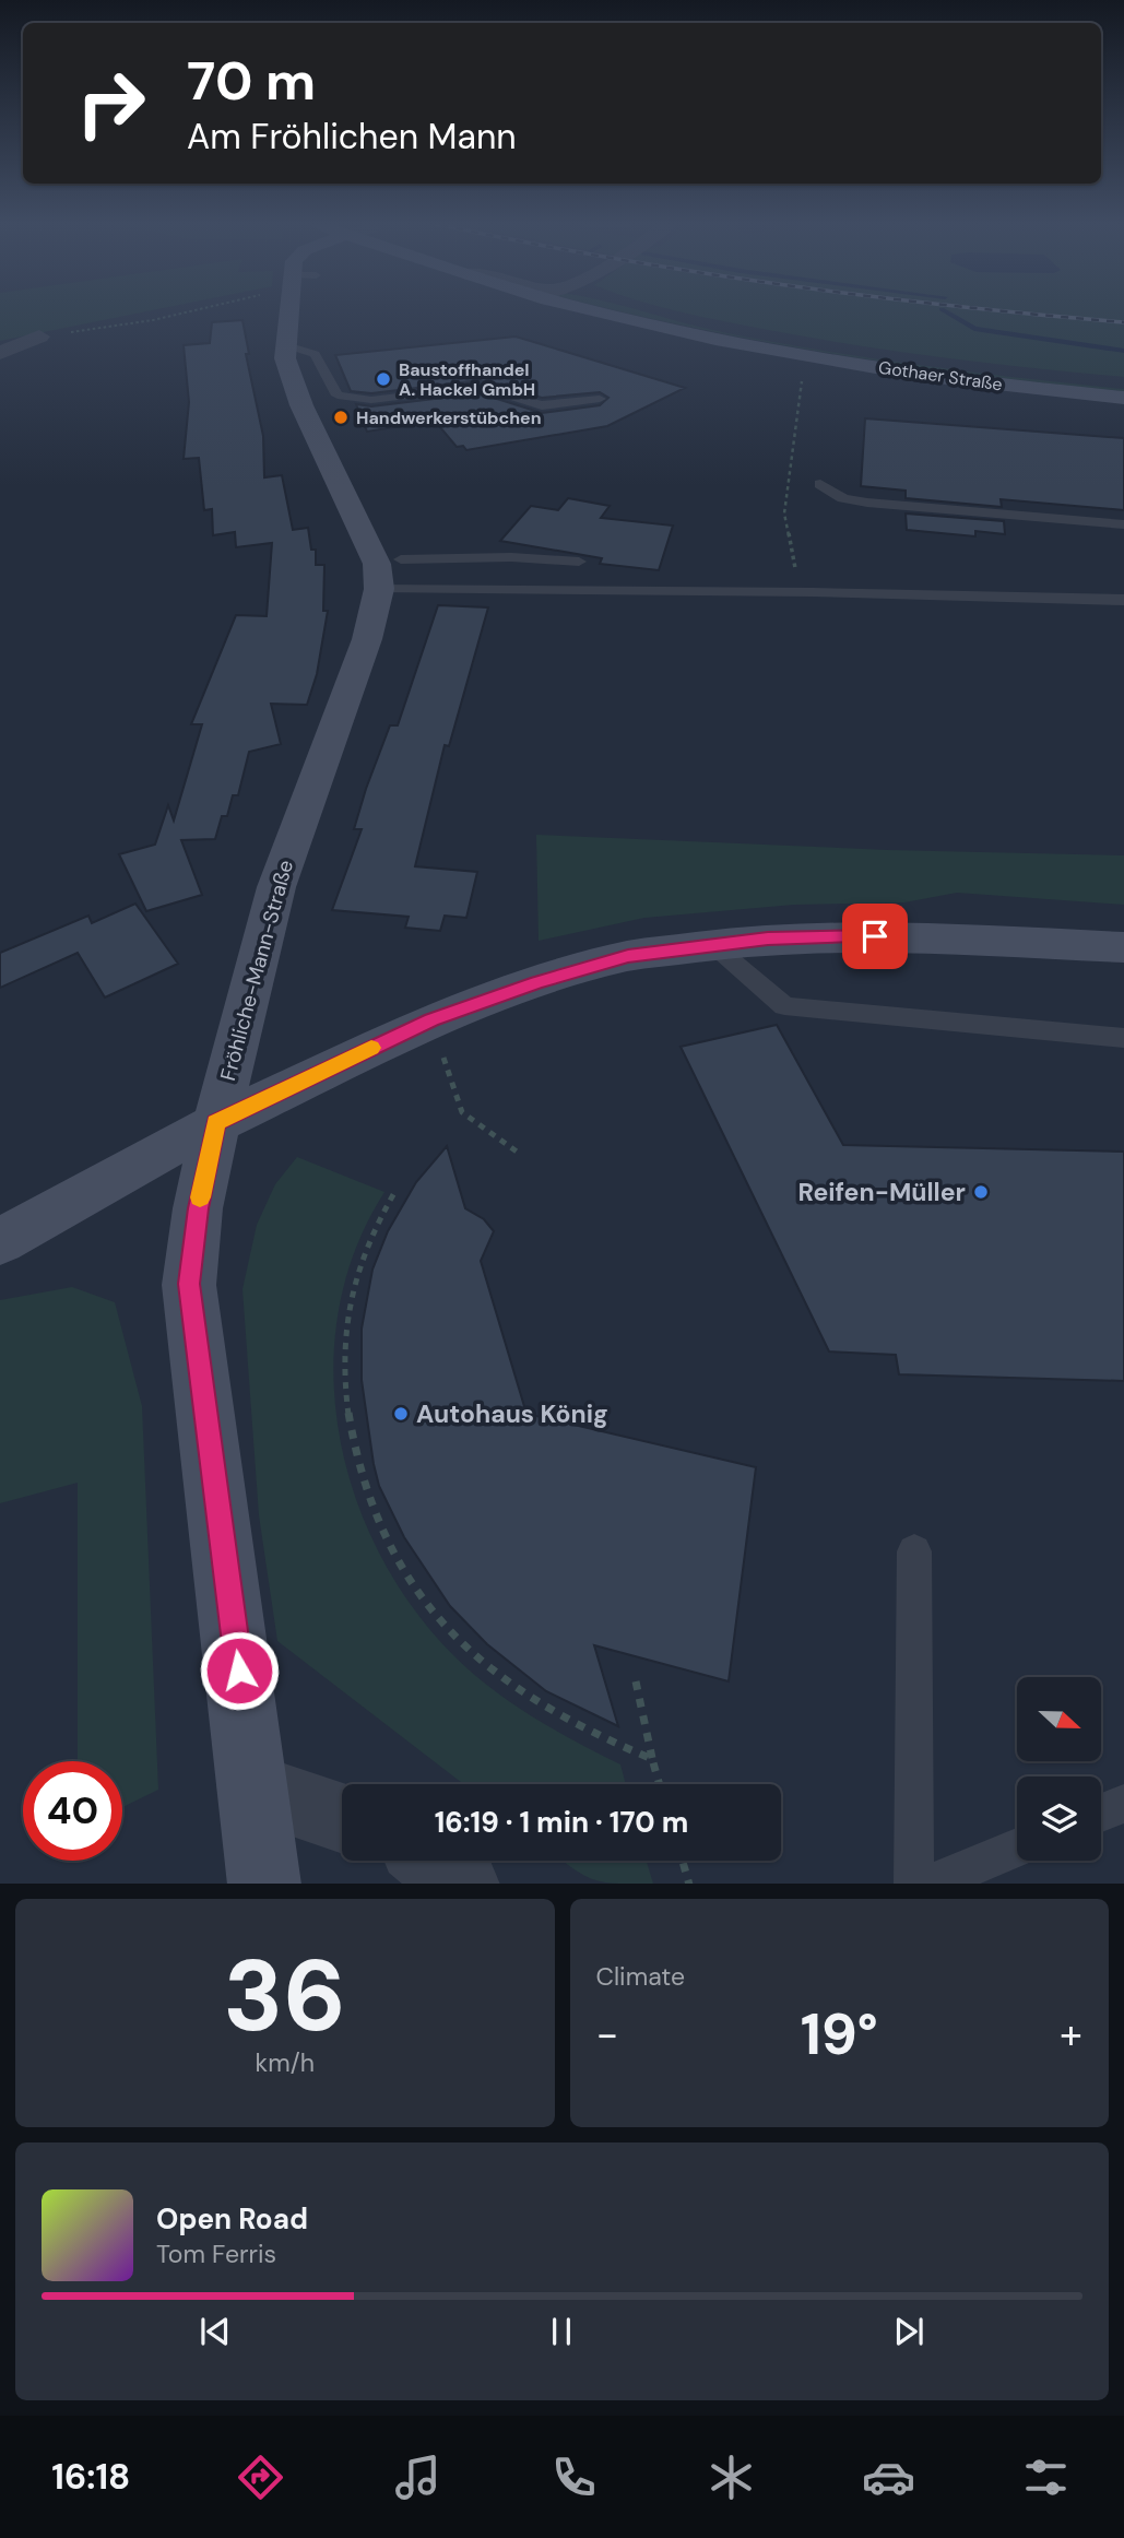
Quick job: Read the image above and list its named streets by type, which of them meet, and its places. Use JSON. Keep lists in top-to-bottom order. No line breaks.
{"streets":{"street":["Gothaer Straße","Fröhliche-Mann-Straße"]},"places":["Baustoffhandel A. Hackel GmbH","Handwerkerstübchen","Reifen-Müller","Autohaus König"],"north":"right","page":{"turn":["70 m","Am Fröhlichen Mann"],"limit":"40","trip":"16:19 · 1 min · 170 m","tile":[["36","km/h"],"Climate"],"heat":["−","19°","+"],"song":["Open Road","Tom Ferris"],"tabs":"16:18"}}
